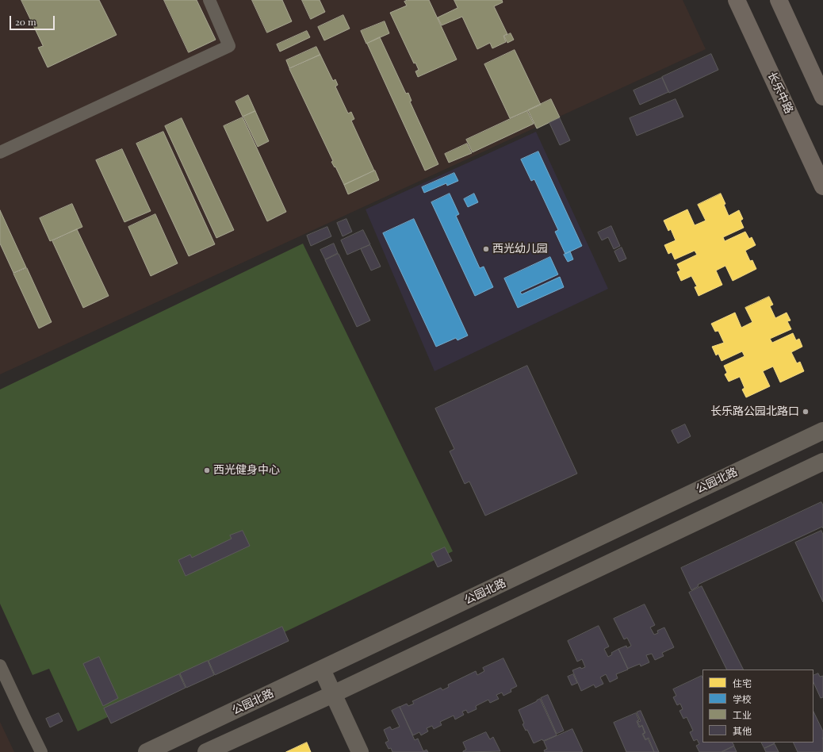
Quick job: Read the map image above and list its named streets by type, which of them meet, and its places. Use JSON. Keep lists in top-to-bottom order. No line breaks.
{"streets":{"main road":["长乐中路","公园北路"]},"places":["西光幼儿园","长乐路公园北路口","西光健身中心"],"legend":["住宅","学校","工业","其他"],"scale_bar":"20 m"}
